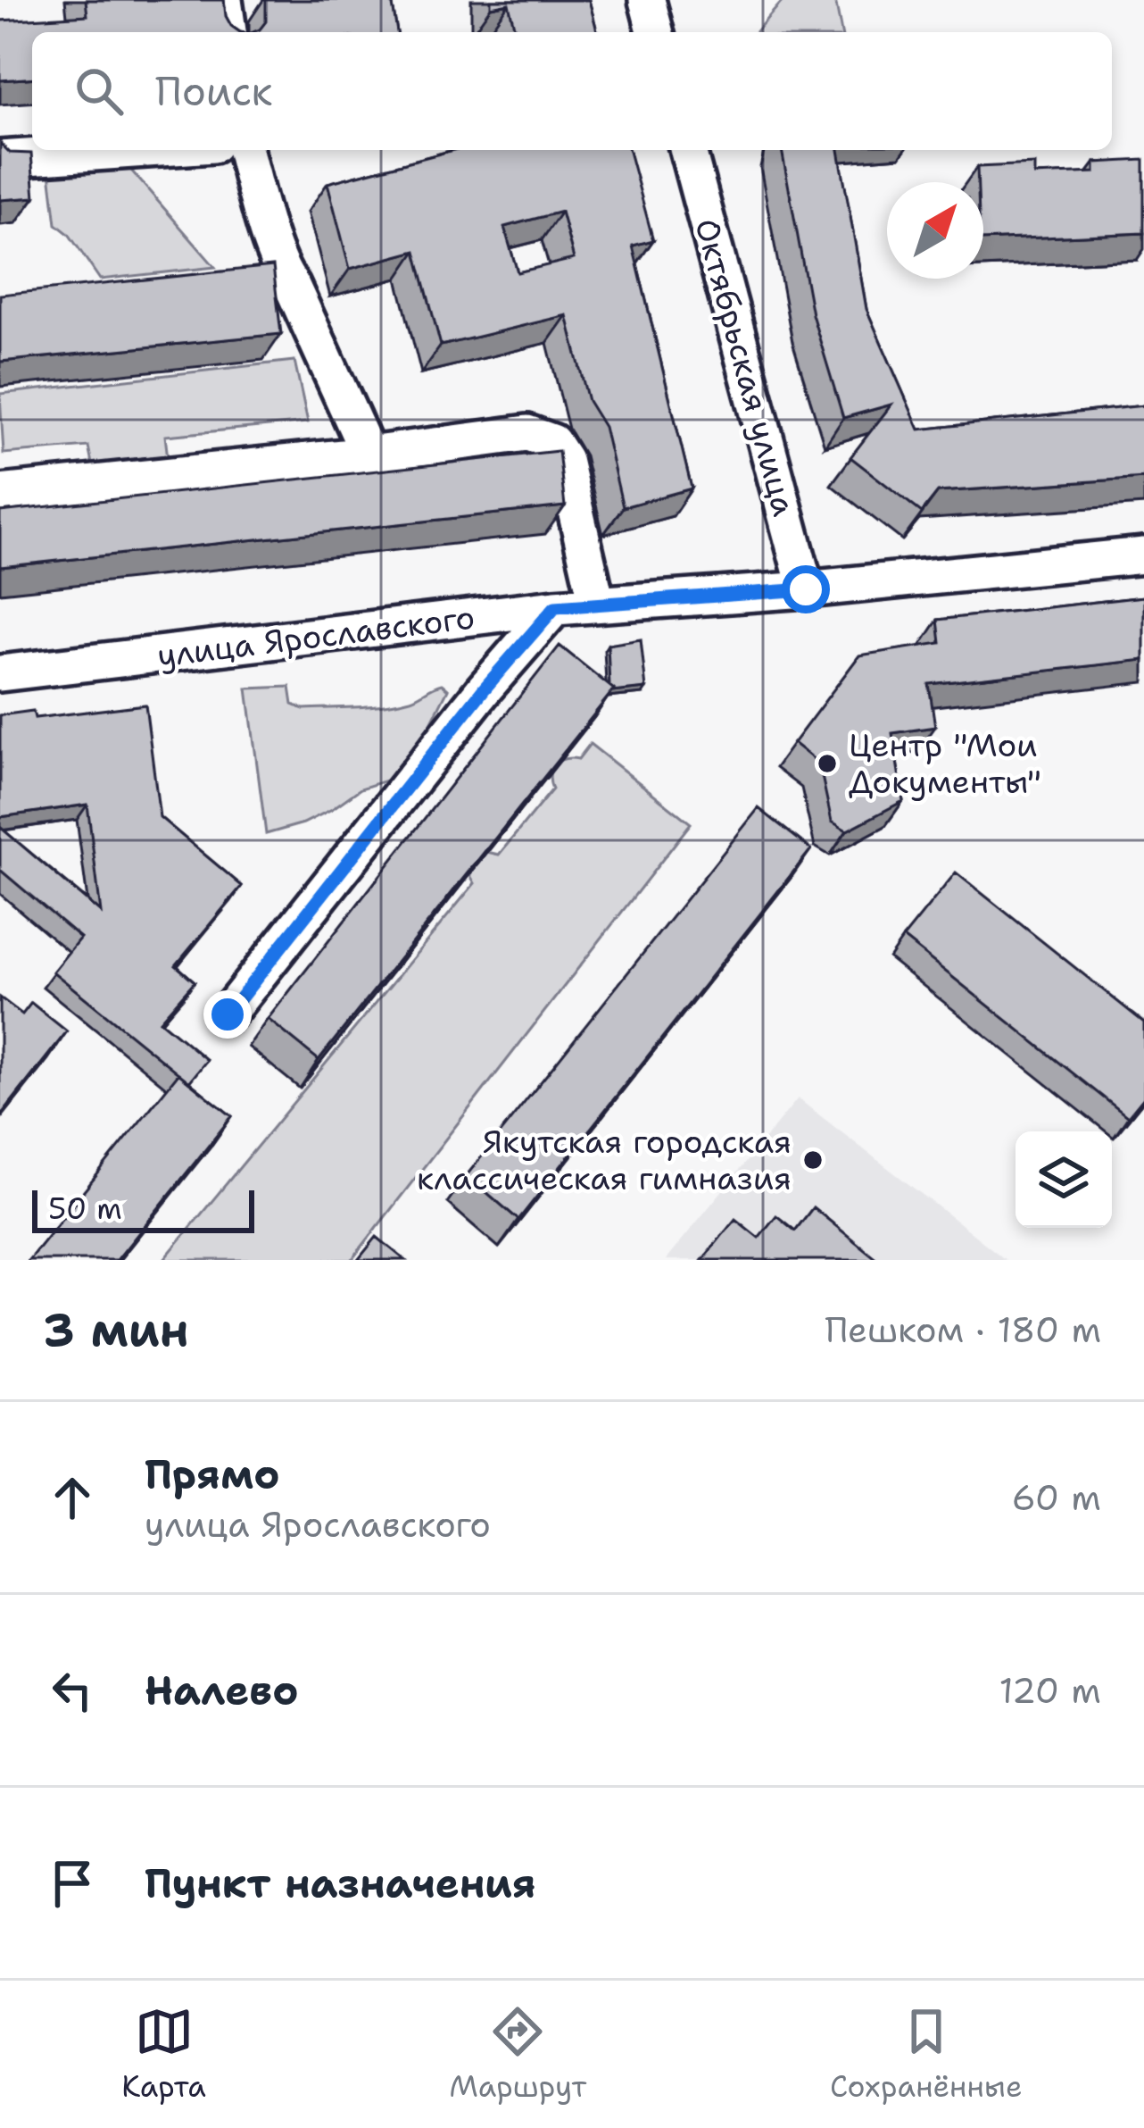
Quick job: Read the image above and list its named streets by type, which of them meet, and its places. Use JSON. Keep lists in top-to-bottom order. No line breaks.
{"streets":{"street":["Октябрьская улица","улица Ярославского"]},"crossings":[["Октябрьская улица","улица Ярославского"]],"places":["Центр \"Мои Документы\"","Якутская городская классическая гимназия"],"scale_bar":"50 m","north":"top right","page":{"search":"Поиск","scale":"50 m","heading":["3 мин","Пешком · 180 m"],"list":[["Прямо","улица Ярославского","60 m"],["Налево","120 m"],"Пункт назначения"],"nav":["Карта","Маршрут","Сохранённые"]}}
